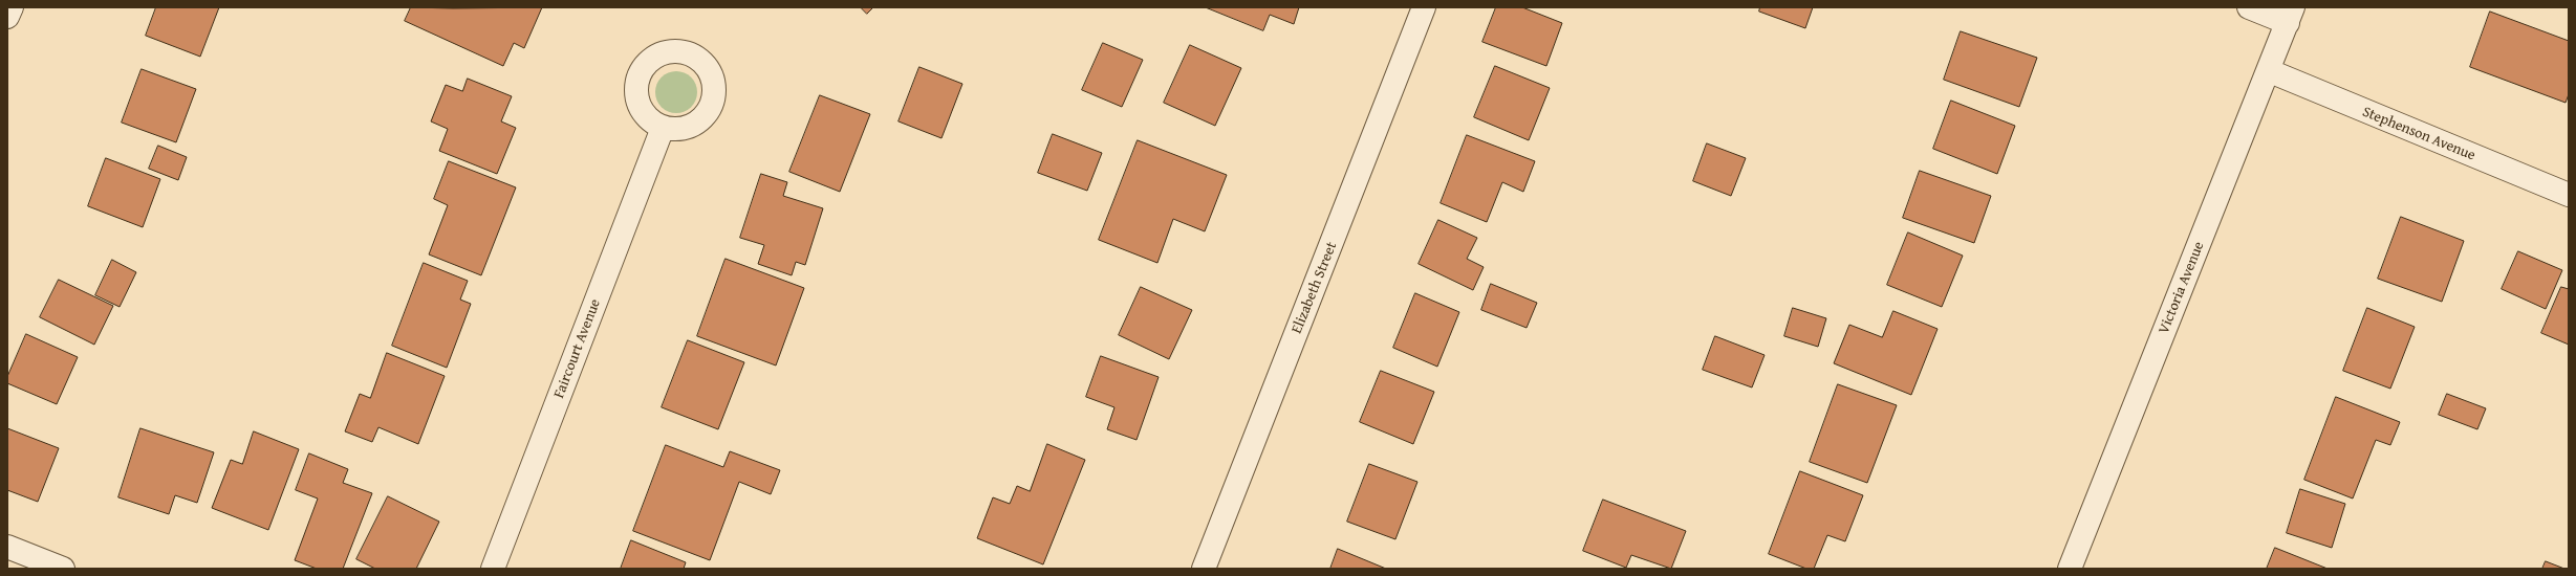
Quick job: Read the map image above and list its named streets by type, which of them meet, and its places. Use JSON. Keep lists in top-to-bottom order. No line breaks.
{"streets":{"street":["Stephenson Avenue","Elizabeth Street","Victoria Avenue","Faircourt Avenue"]},"crossings":[["Stephenson Avenue","Victoria Avenue"]]}
